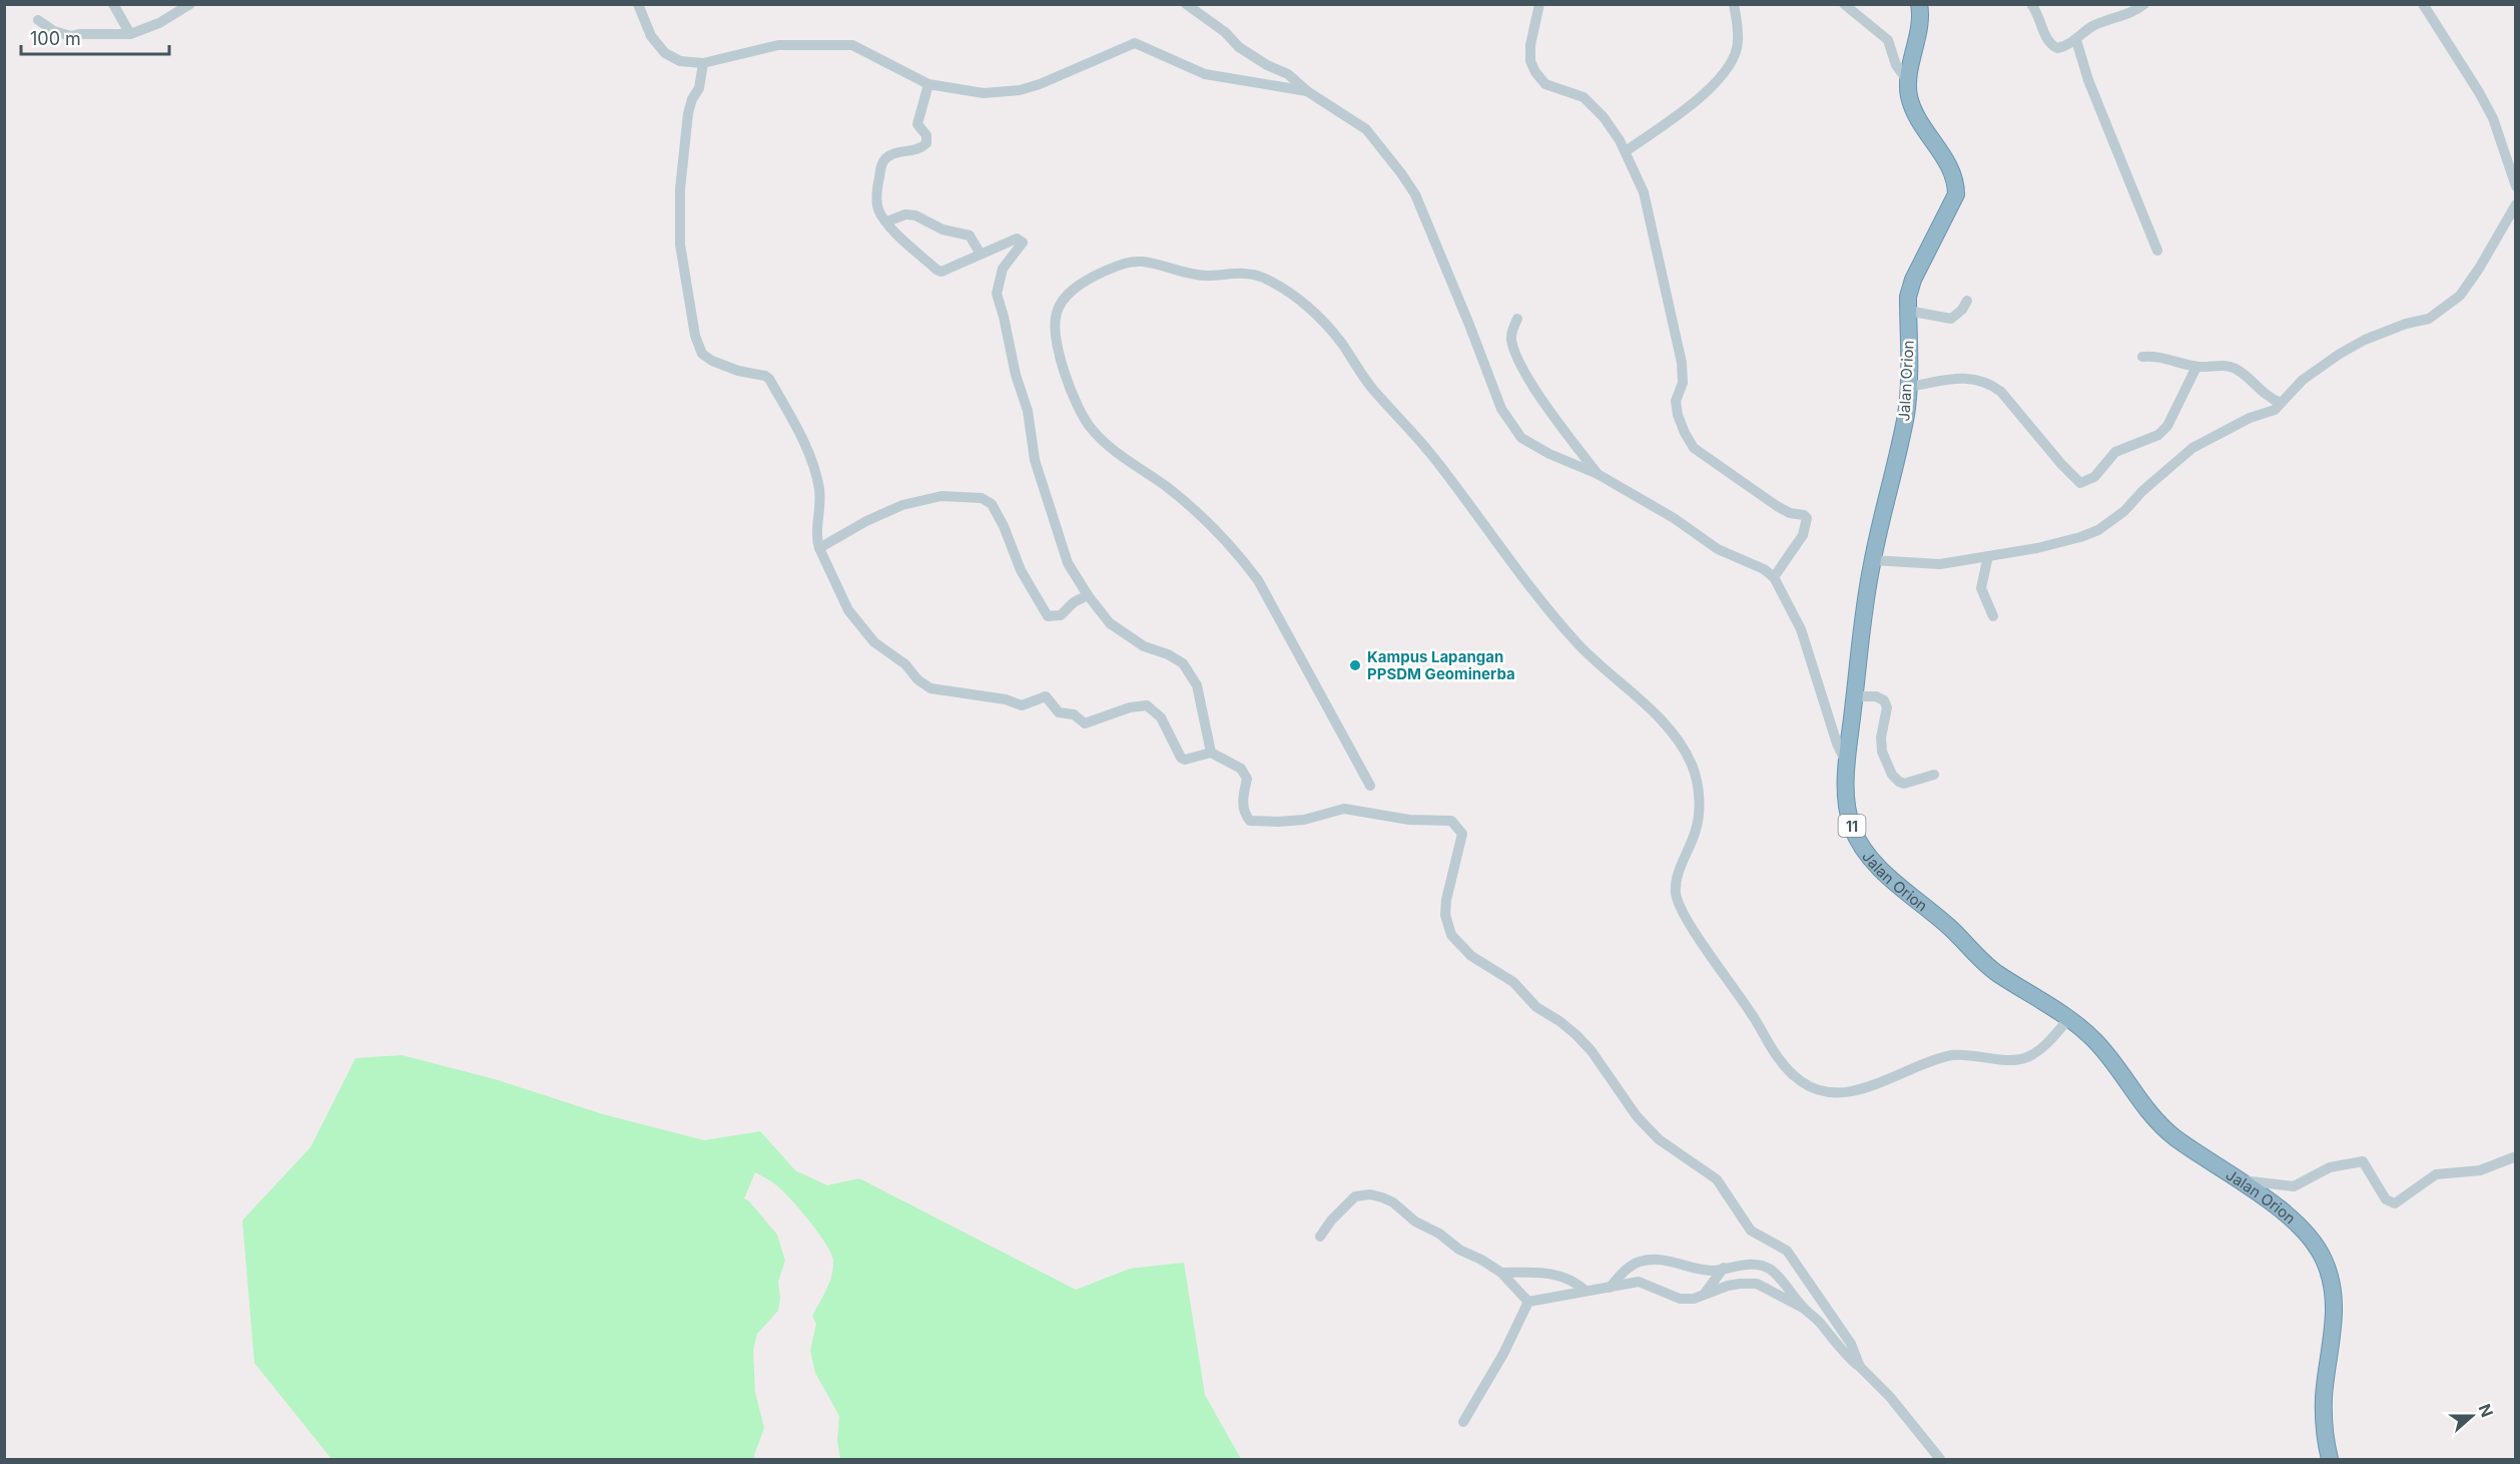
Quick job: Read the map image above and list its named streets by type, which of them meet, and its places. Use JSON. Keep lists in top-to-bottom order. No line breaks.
{"streets":{"highway":["Jalan Orion","11"]},"places":["Kampus Lapangan PPSDM Geominerba"],"scale_bar":"100 m","north":"right"}
